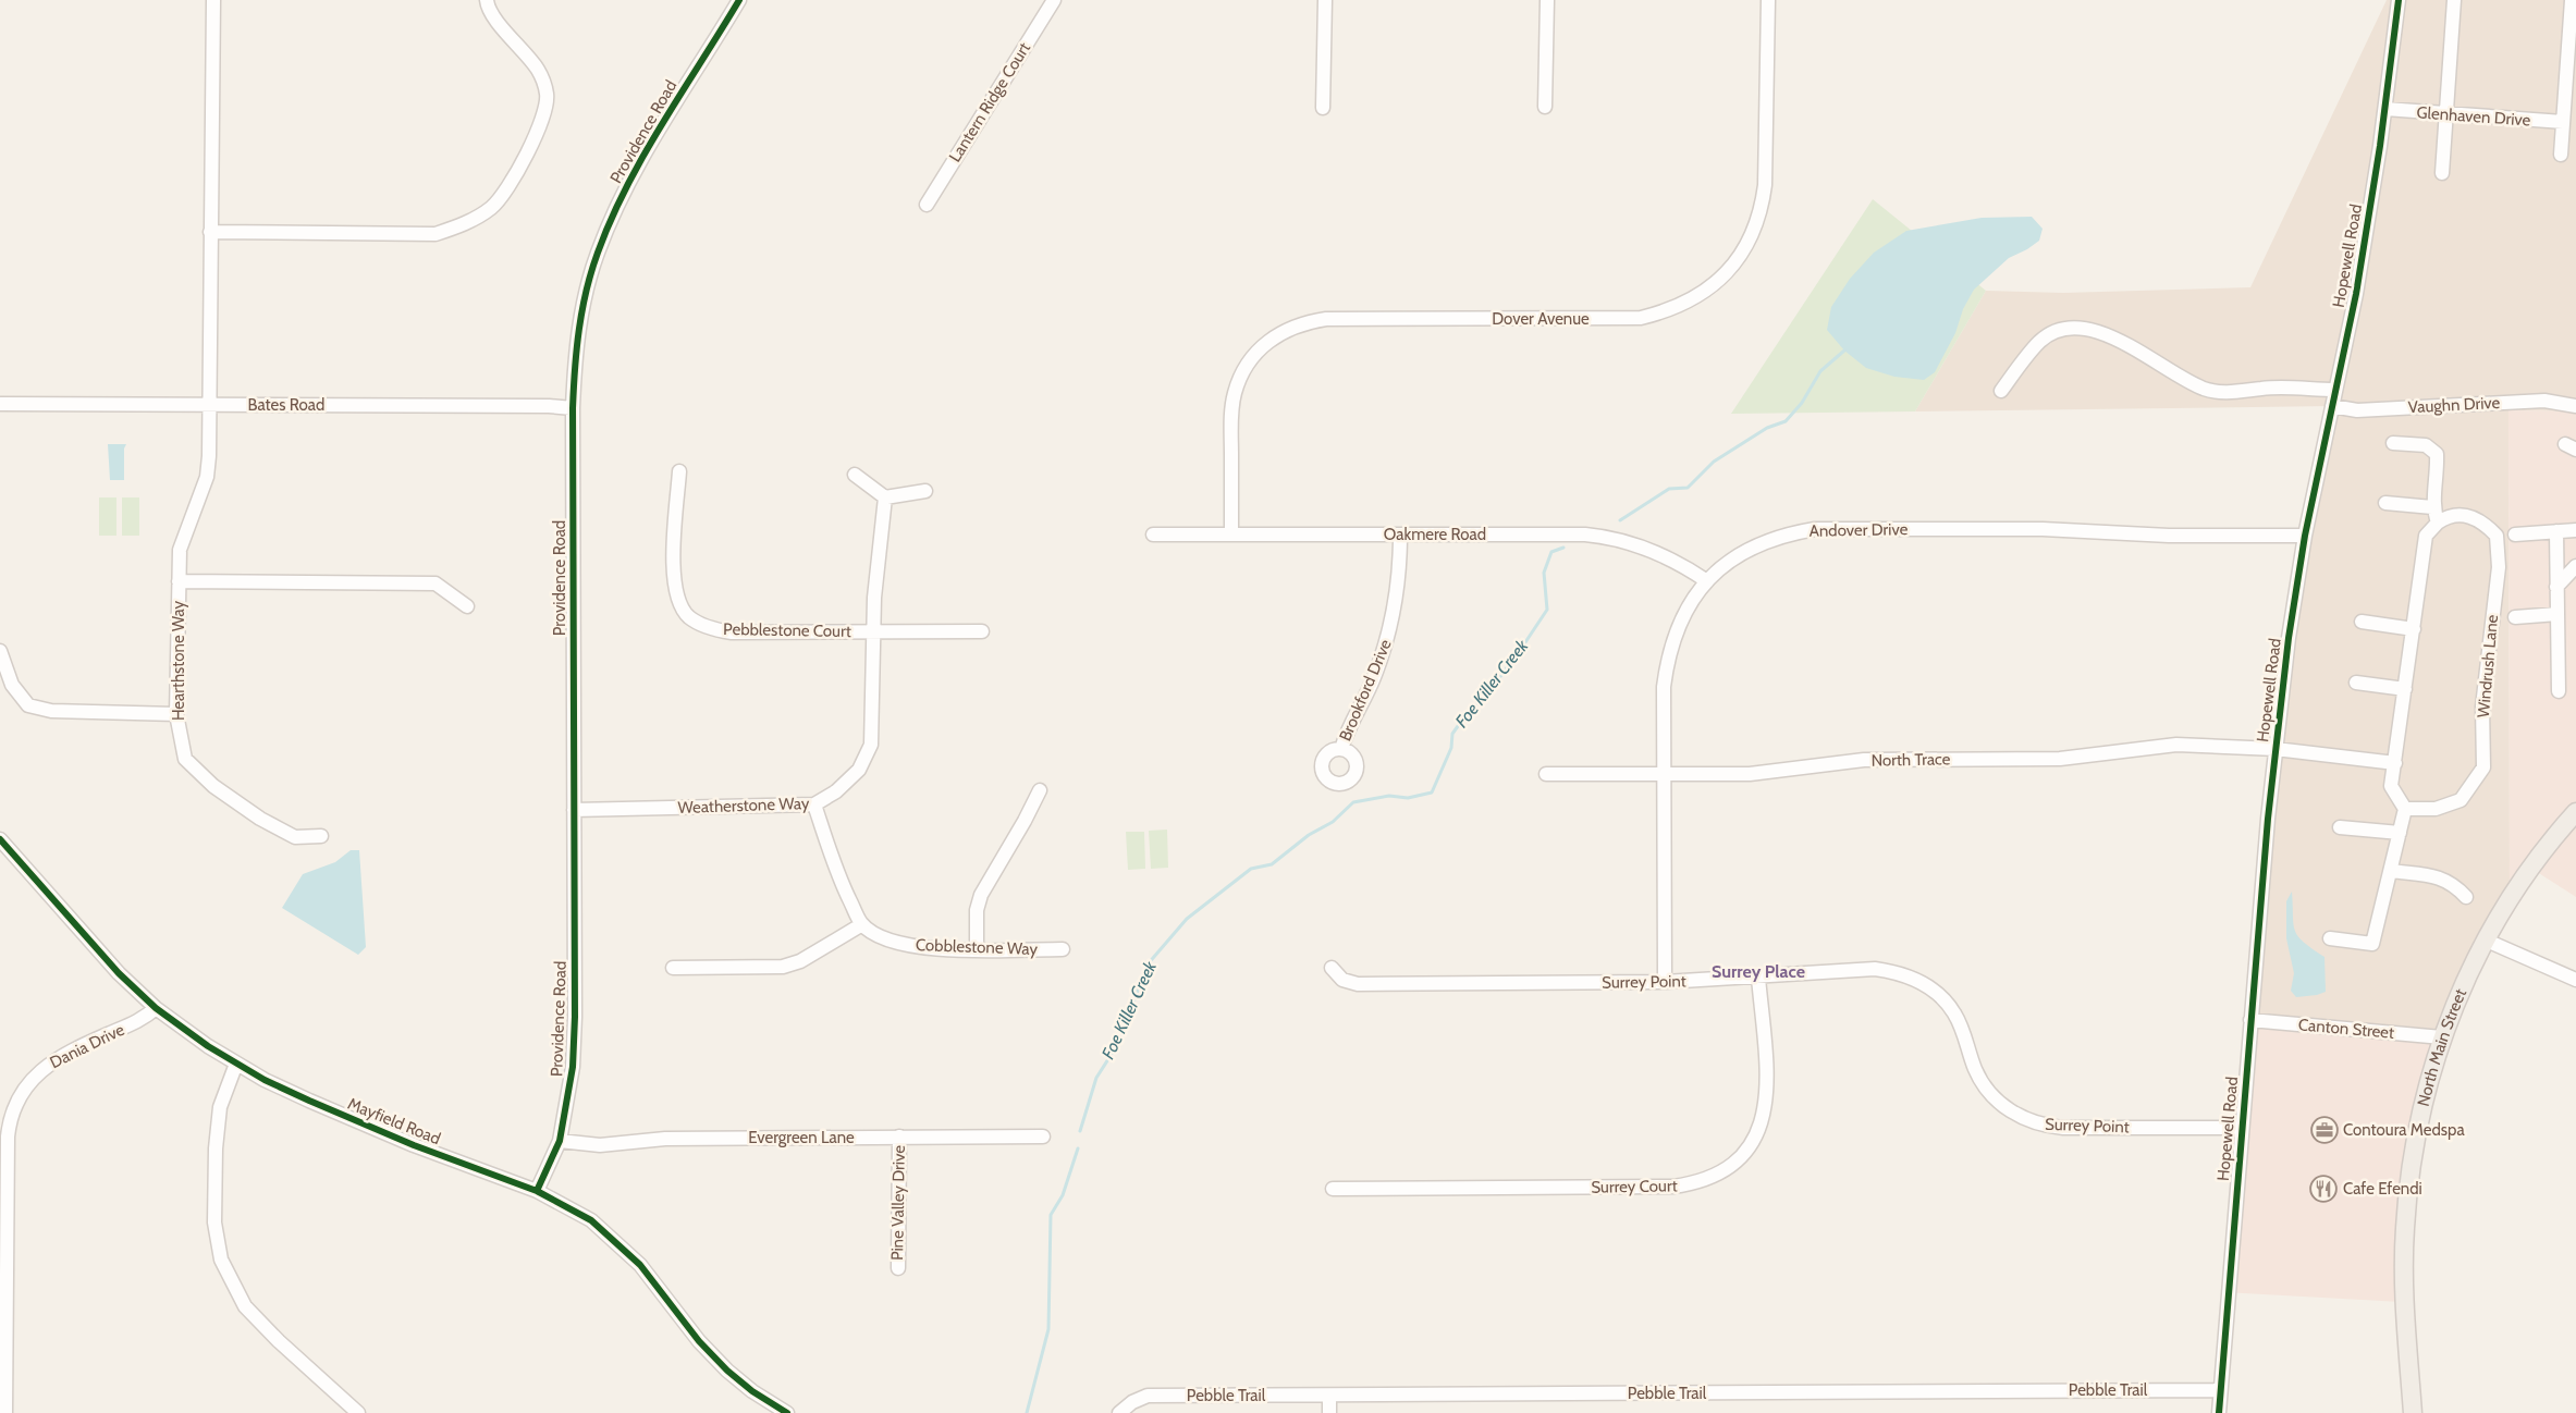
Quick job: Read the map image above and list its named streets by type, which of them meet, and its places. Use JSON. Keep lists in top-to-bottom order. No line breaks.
{"streets":{"main road":["North Main Street"],"street":["Lantern Ridge Court","Glenhaven Drive","Providence Road","Hopewell Road","Dover Avenue","Bates Road","Vaughn Drive","Andover Drive","Oakmere Road","Pebblestone Court","Hearthstone Way","Windrush Lane","Brookford Drive","North Trace","Weatherstone Way","Cobblestone Way","Surrey Point","Canton Street","Dania Drive","Mayfield Road","Evergreen Lane","Surrey Court","Pine Valley Drive","Pebble Trail"]},"crossings":[["Glenhaven Drive","Hopewell Road"],["Providence Road","Bates Road"],["Providence Road","Weatherstone Way"],["Providence Road","Mayfield Road"],["Providence Road","Evergreen Lane"],["Hopewell Road","Vaughn Drive"],["Hopewell Road","Andover Drive"],["Hopewell Road","North Trace"],["Hopewell Road","Surrey Point"],["Hopewell Road","Canton Street"],["Hopewell Road","Pebble Trail"],["Dover Avenue","Oakmere Road"],["Bates Road","Hearthstone Way"],["Andover Drive","Oakmere Road"],["Andover Drive","North Trace"],["Andover Drive","Surrey Point"],["Oakmere Road","Brookford Drive"],["Pebblestone Court","Weatherstone Way"],["Weatherstone Way","Cobblestone Way"],["Surrey Point","Surrey Court"],["Canton Street","North Main Street"],["Dania Drive","Mayfield Road"],["Evergreen Lane","Pine Valley Drive"]],"districts":["Surrey Place"],"water":["Foe Killer Creek"],"places":{"office":["Contoura Medspa"],"restaurant":["Cafe Efendi"]}}
